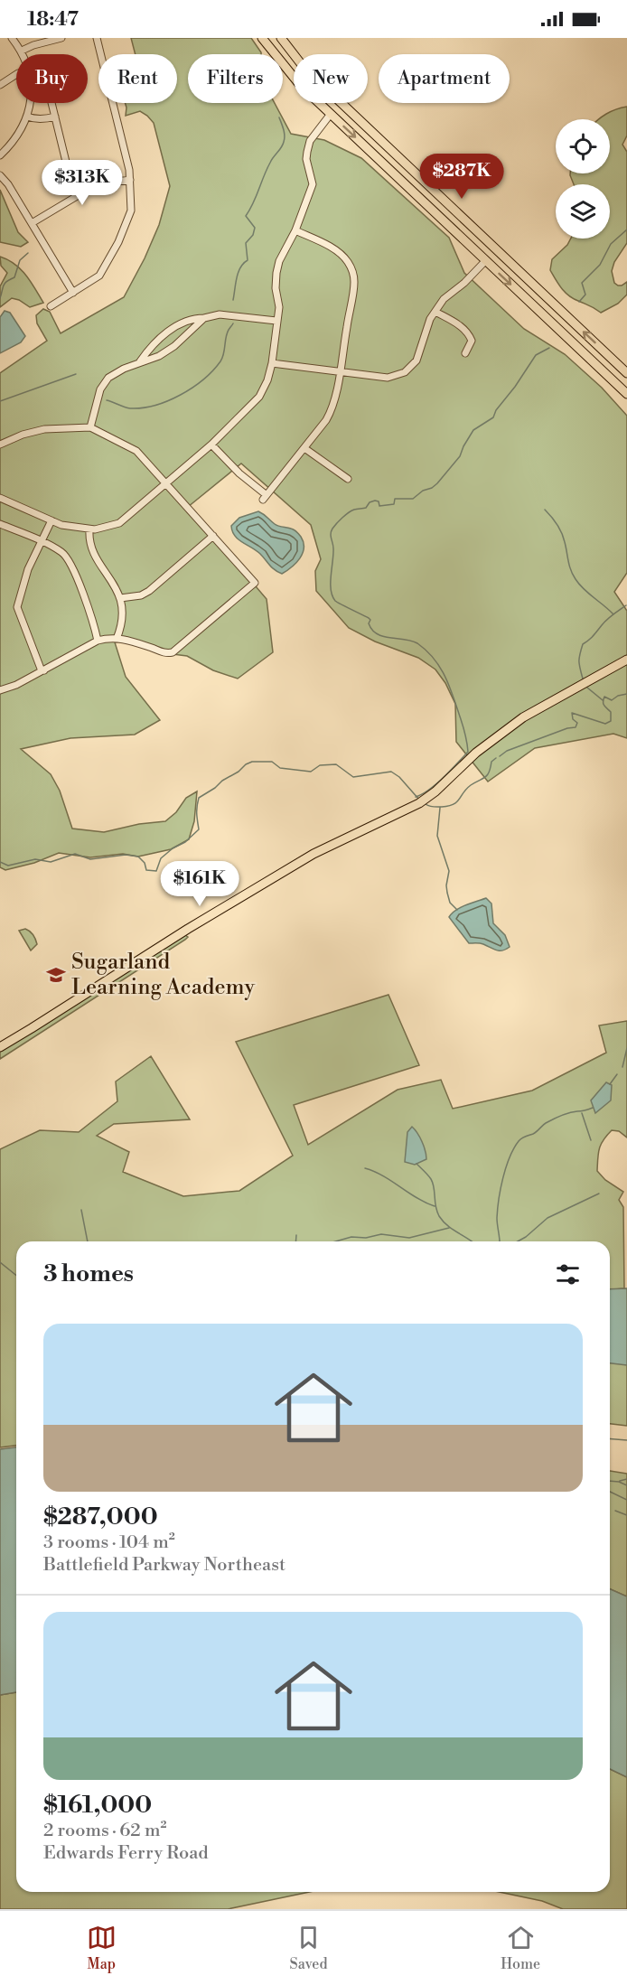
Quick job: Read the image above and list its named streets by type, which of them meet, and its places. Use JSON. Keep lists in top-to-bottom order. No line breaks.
{"places":{"school or university":["Sugarland Learning Academy"]},"page":{"status":"18:47","chip":["Buy","Rent","Filters","New","Apartment"],"price":["$287K","$313K","$161K"],"heading":"3 homes","list":[{"name":"$287,000","note":"3 rooms · 104 m² · Battlefield Parkway Northeast"},{"name":"$161,000","note":"2 rooms · 62 m² · Edwards Ferry Road"}],"tabs":["Map","Saved","Home"]}}
